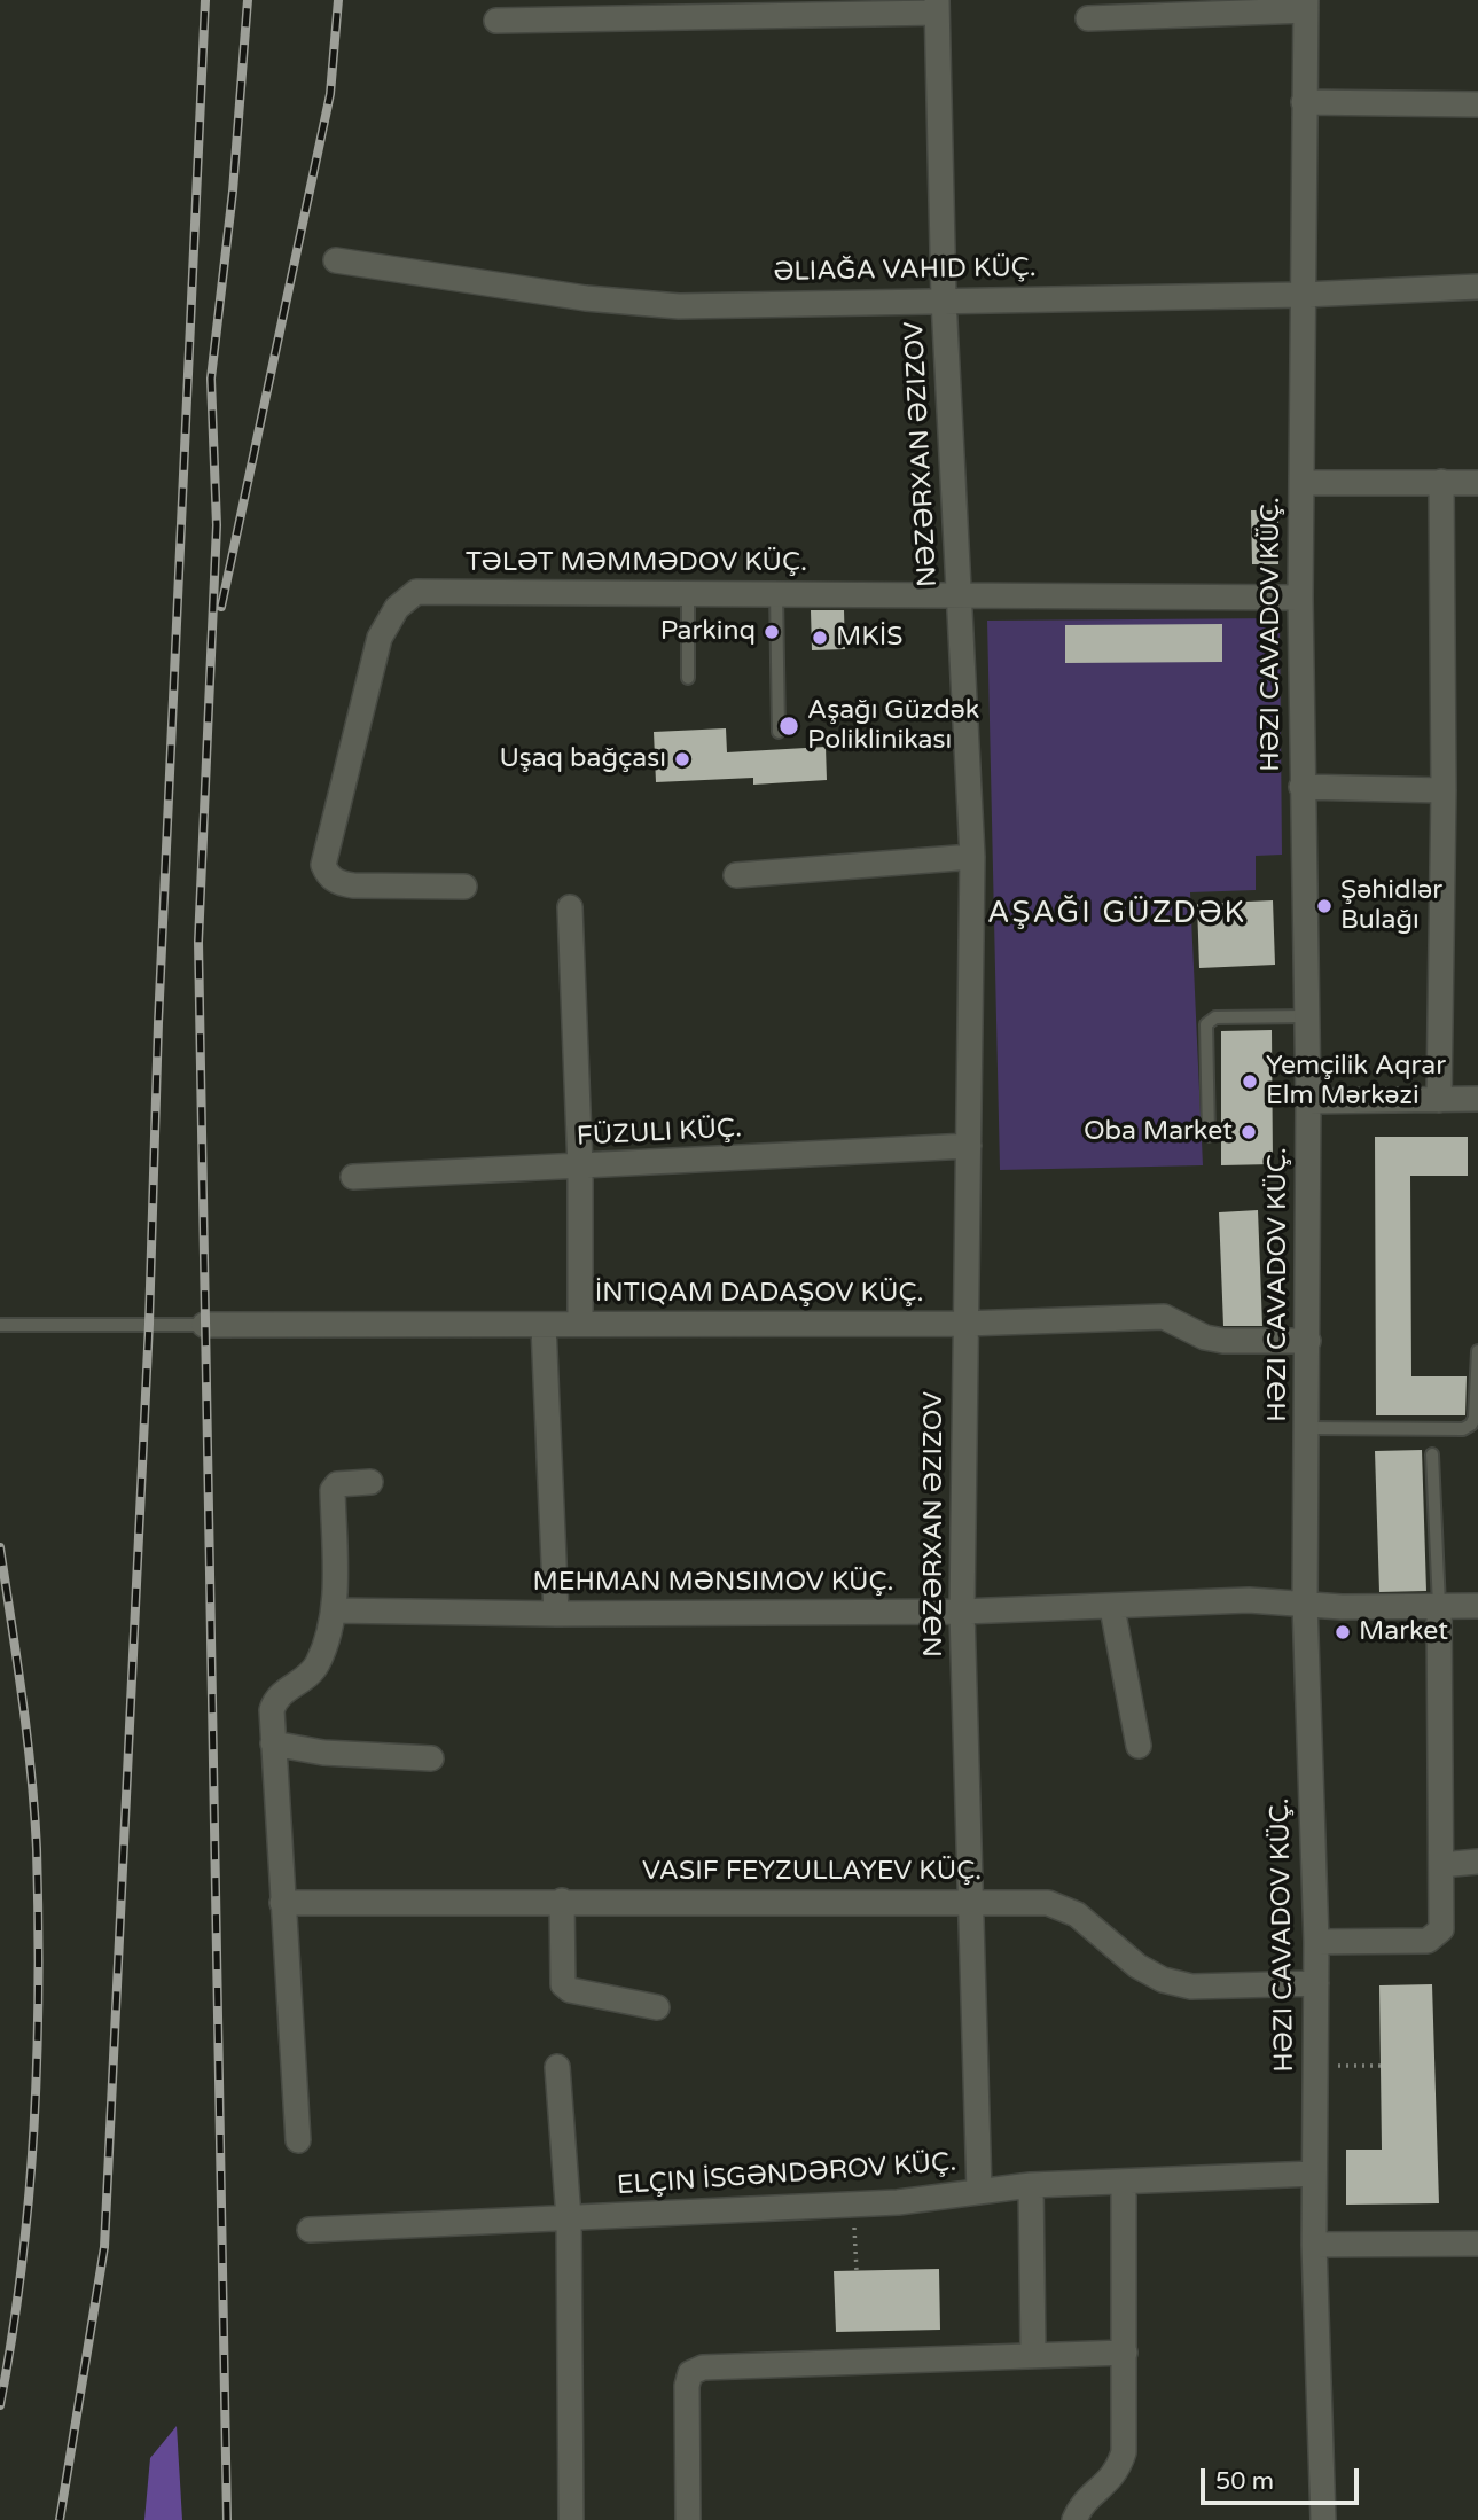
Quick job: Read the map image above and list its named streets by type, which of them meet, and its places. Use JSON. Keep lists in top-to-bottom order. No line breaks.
{"streets":{"street":["ƏLIAĞA VAHID KÜÇ.","NƏZƏRXAN ƏZIZOV","TƏLƏT MƏMMƏDOV KÜÇ.","HƏZI CAVADOV KÜÇ.","FÜZULI KÜÇ.","İNTIQAM DADAŞOV KÜÇ.","MEHMAN MƏNSIMOV KÜÇ.","VASIF FEYZULLAYEV KÜÇ.","ELÇIN İSGƏNDƏROV KÜÇ."]},"crossings":[["ƏLIAĞA VAHID KÜÇ.","NƏZƏRXAN ƏZIZOV"],["ƏLIAĞA VAHID KÜÇ.","HƏZI CAVADOV KÜÇ."],["NƏZƏRXAN ƏZIZOV","TƏLƏT MƏMMƏDOV KÜÇ."],["NƏZƏRXAN ƏZIZOV","FÜZULI KÜÇ."],["NƏZƏRXAN ƏZIZOV","İNTIQAM DADAŞOV KÜÇ."],["NƏZƏRXAN ƏZIZOV","MEHMAN MƏNSIMOV KÜÇ."],["NƏZƏRXAN ƏZIZOV","VASIF FEYZULLAYEV KÜÇ."],["NƏZƏRXAN ƏZIZOV","ELÇIN İSGƏNDƏROV KÜÇ."],["TƏLƏT MƏMMƏDOV KÜÇ.","HƏZI CAVADOV KÜÇ."],["HƏZI CAVADOV KÜÇ.","İNTIQAM DADAŞOV KÜÇ."],["HƏZI CAVADOV KÜÇ.","MEHMAN MƏNSIMOV KÜÇ."],["HƏZI CAVADOV KÜÇ.","VASIF FEYZULLAYEV KÜÇ."],["HƏZI CAVADOV KÜÇ.","ELÇIN İSGƏNDƏROV KÜÇ."]],"districts":["AŞAĞI GÜZDƏK"],"places":["Parkinq","MKİS","Aşağı Güzdək Poliklinikası","Uşaq bağçası","Şəhidlər Bulağı","Yemçilik Aqrar Elm Mərkəzi","Oba Market","Market"],"scale_bar":"50 m"}
